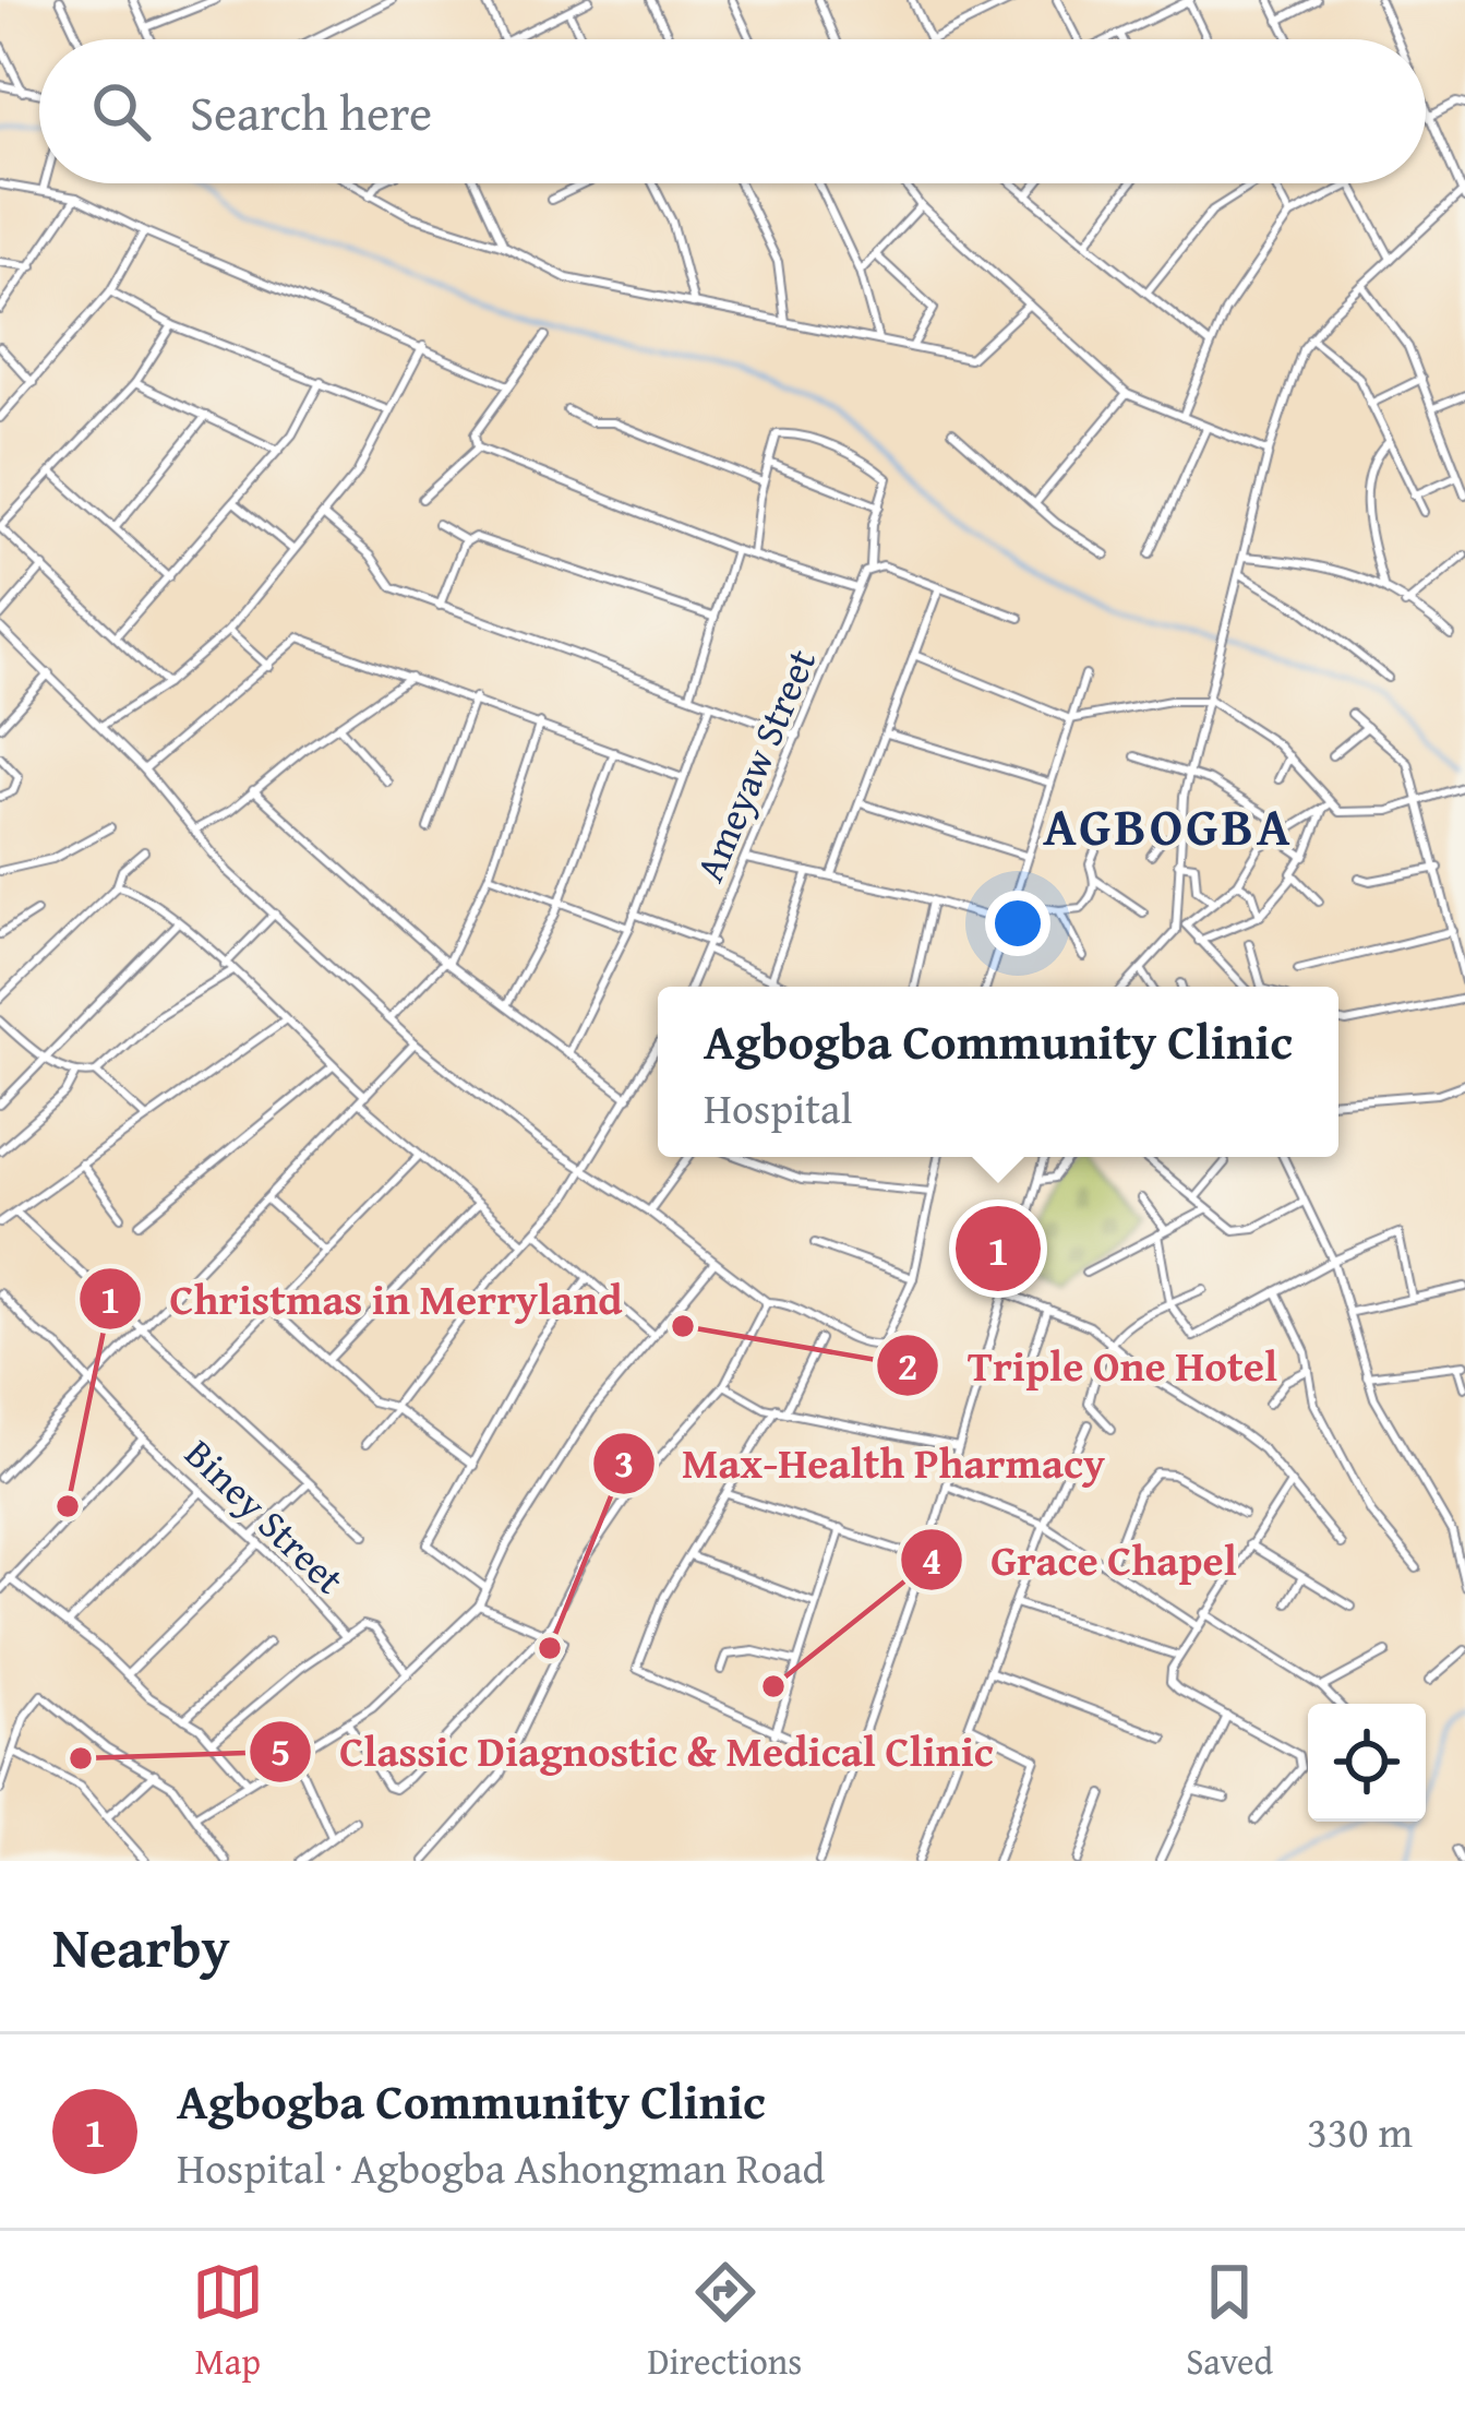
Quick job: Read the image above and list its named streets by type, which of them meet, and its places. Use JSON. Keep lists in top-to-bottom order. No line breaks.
{"streets":{"street":["Ameyaw Street","Biney Street"]},"districts":["AGBOGBA"],"places":["Triple One Hotel","Christmas in Merryland","Max-Health Pharmacy","Grace Chapel","Classic Diagnostic & Medical Clinic"],"page":{"search":"Search here","popup":["Agbogba Community Clinic","Hospital"],"pins":"1","heading":"Nearby","list":[{"mark":"1","name":"Agbogba Community Clinic","note":"Hospital · Agbogba Ashongman Road","value":"330 m"}],"nav":["Map","Directions","Saved"]}}
